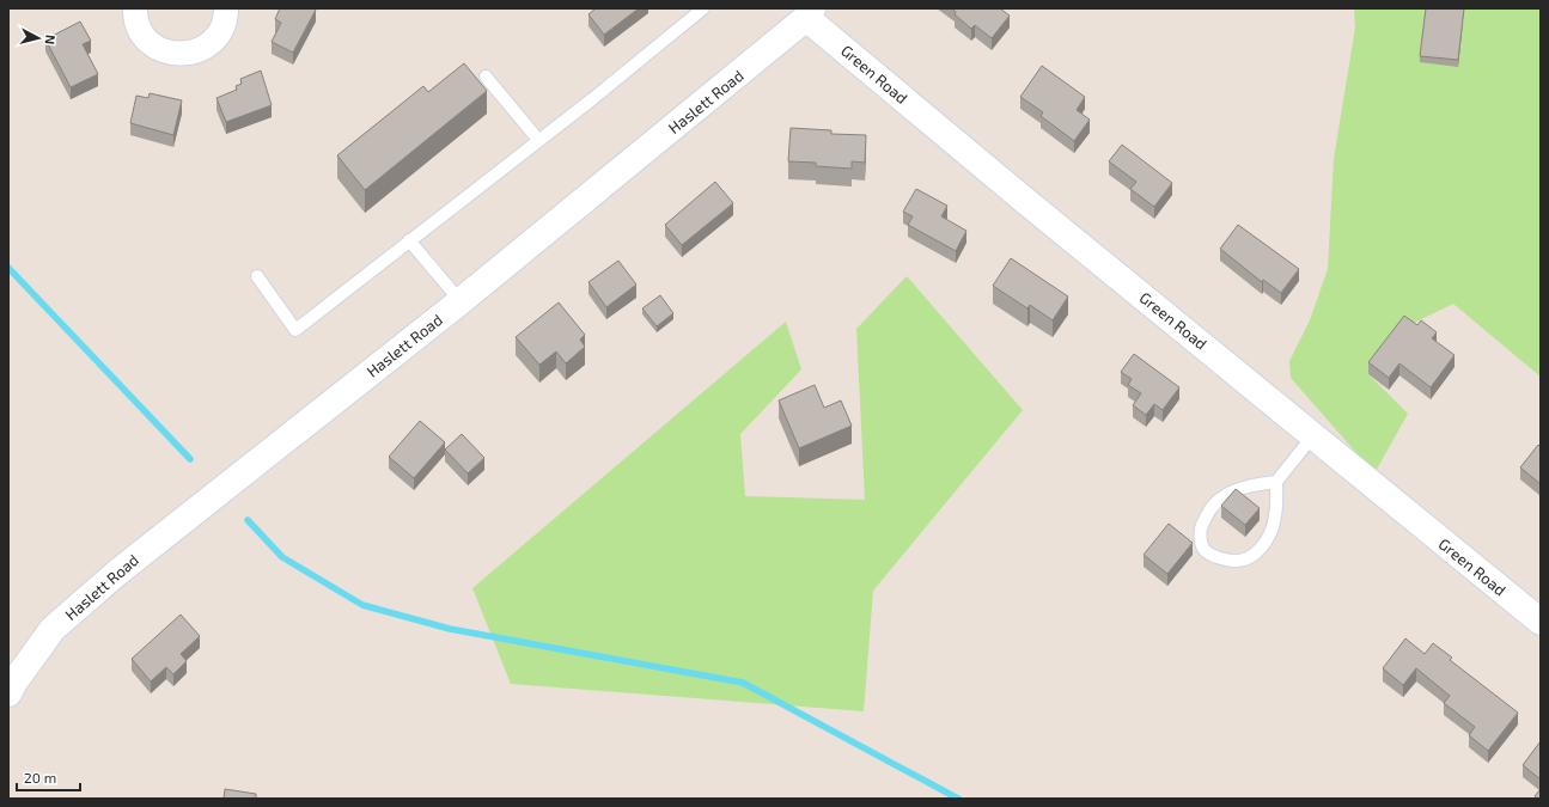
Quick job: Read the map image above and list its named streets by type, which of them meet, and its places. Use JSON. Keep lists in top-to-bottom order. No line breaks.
{"streets":{"street":["Green Road","Haslett Road"]},"crossings":[["Green Road","Haslett Road"]],"scale_bar":"20 m","north":"right"}
